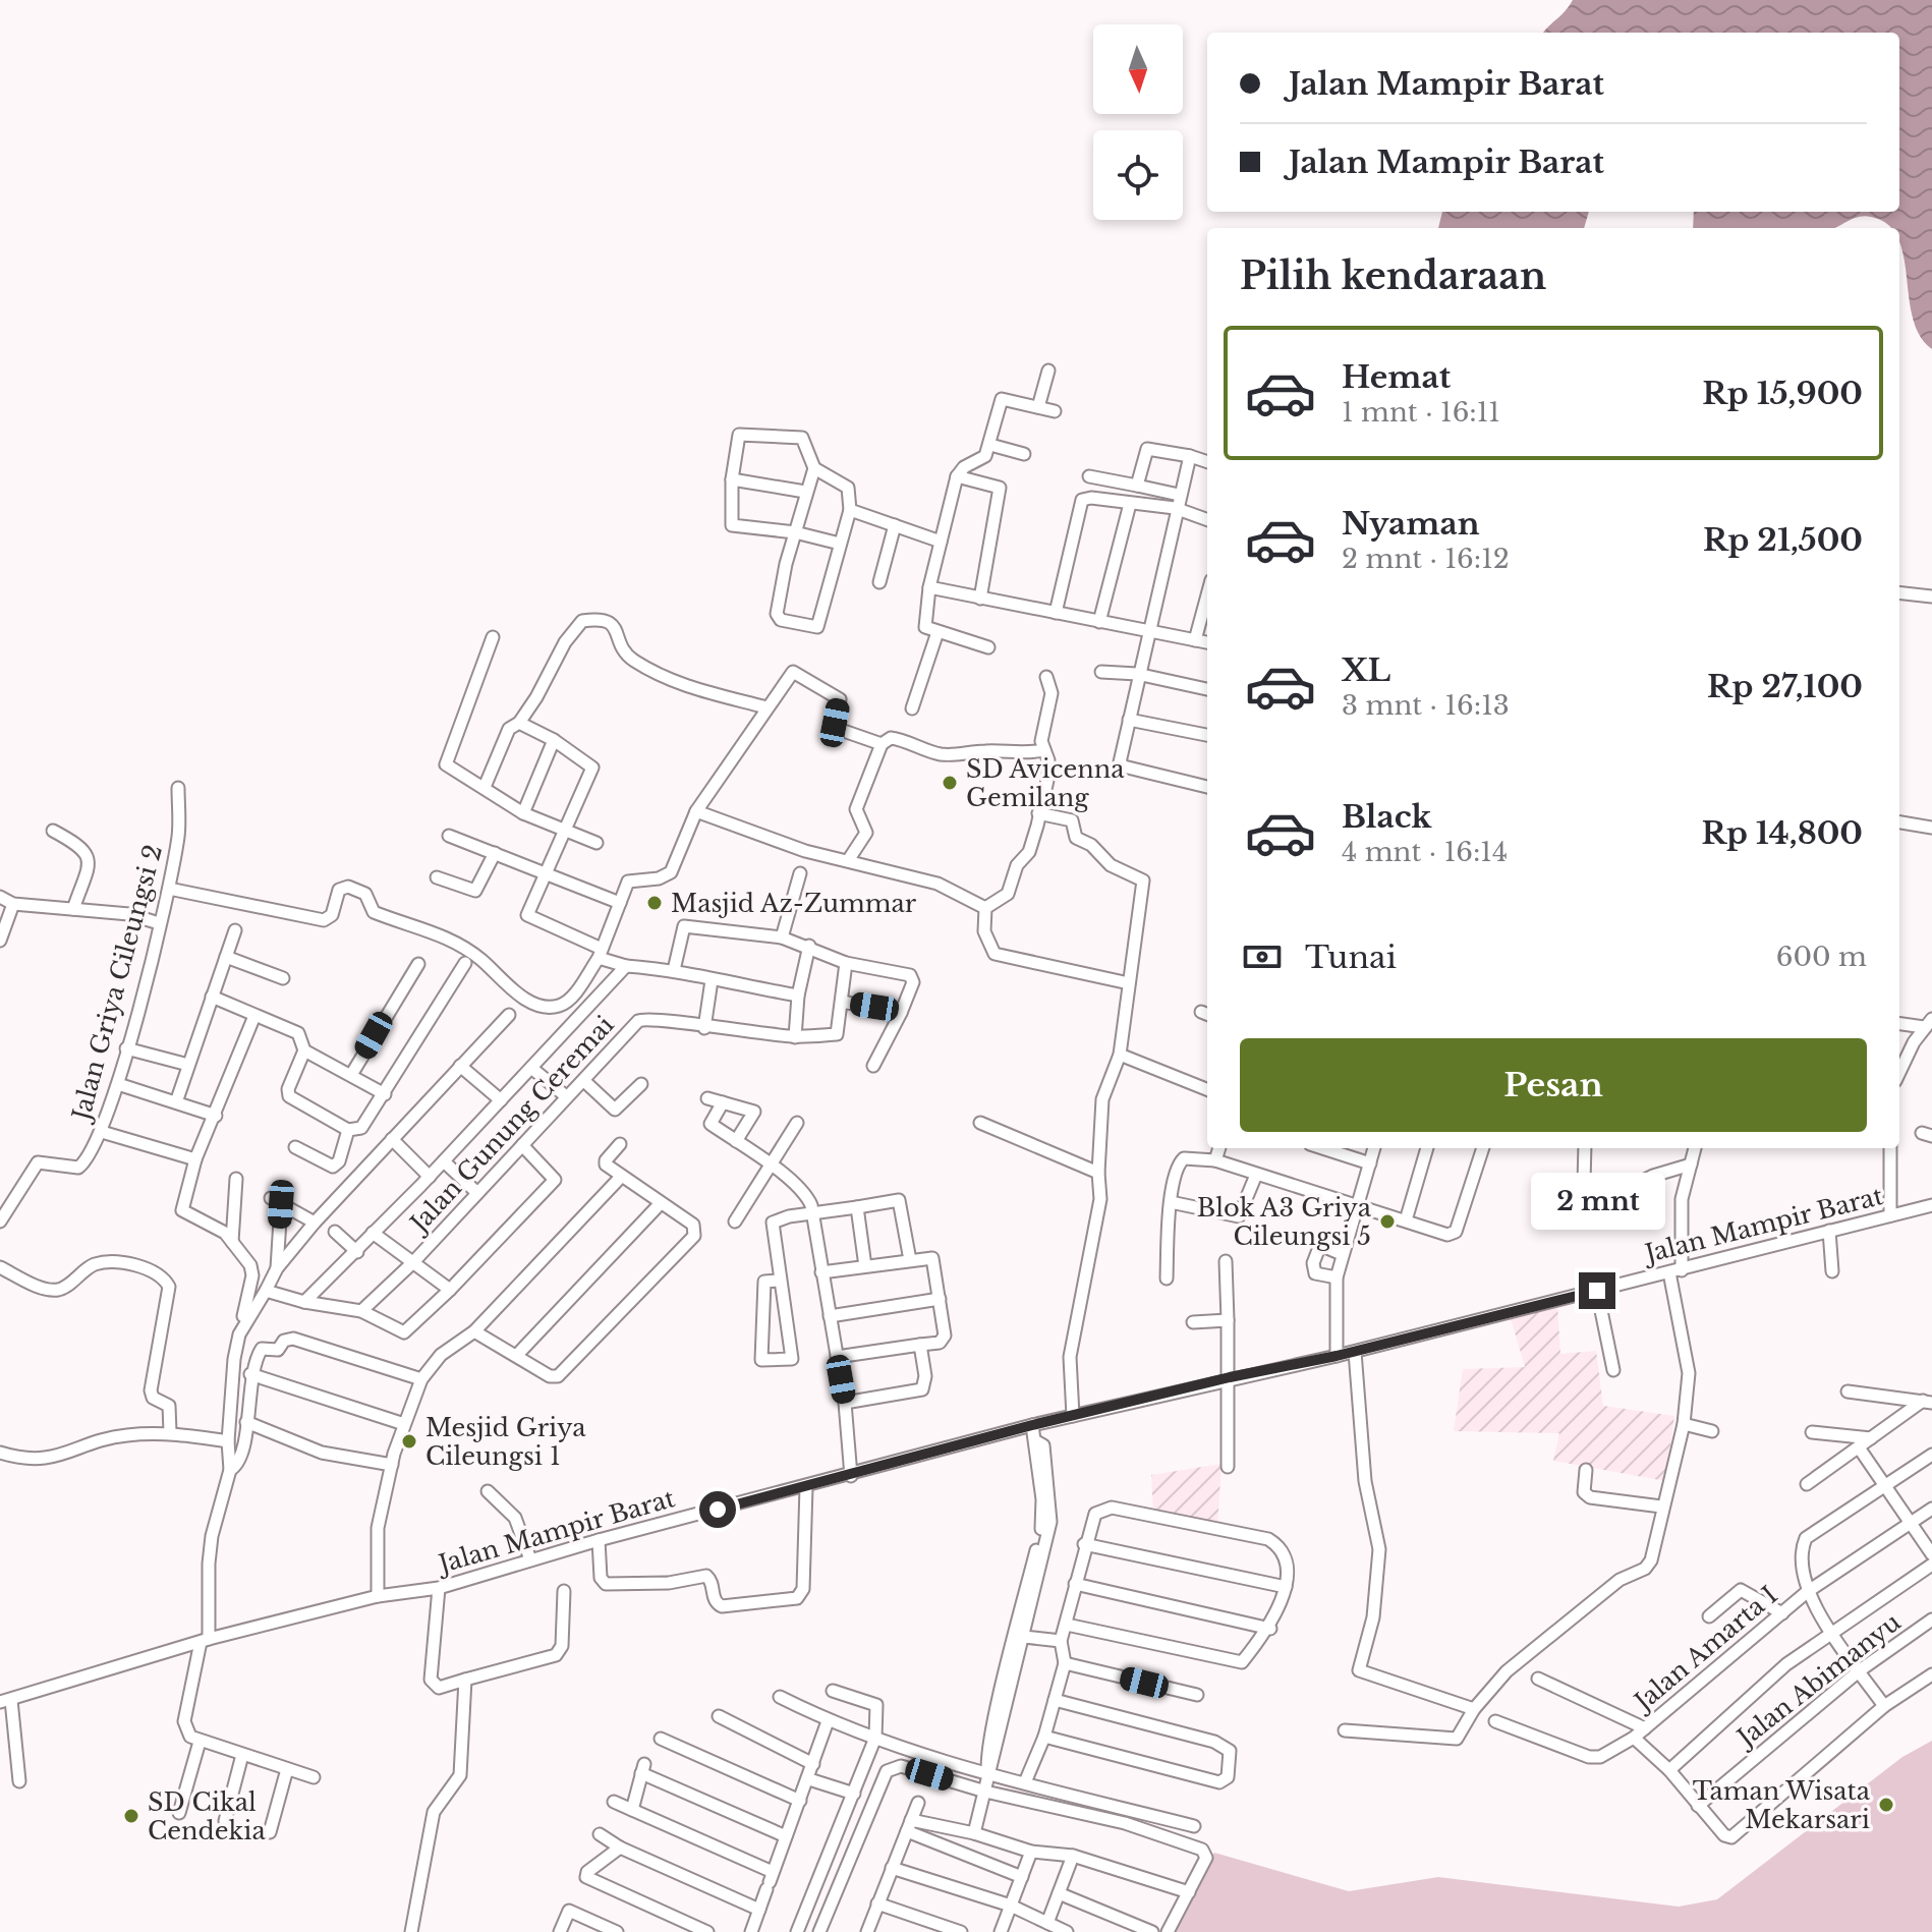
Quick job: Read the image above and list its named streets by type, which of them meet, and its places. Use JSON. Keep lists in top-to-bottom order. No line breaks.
{"streets":{"street":["Jalan Griya Cileungsi 2","Jalan Gunung Ceremai","Jalan Mampir Barat","Jalan Amarta I","Jalan Abimanyu"]},"places":["SD Avicenna Gemilang","Masjid Az-Zummar","Blok A3 Griya Cileungsi 5","Mesjid Griya Cileungsi 1","Taman Wisata Mekarsari","SD Cikal Cendekia"],"north":"bottom","page":{"banner":["Jalan Mampir Barat","Jalan Mampir Barat"],"heading":"Pilih kendaraan","list":[{"name":"Hemat","note":"1 mnt · 16:11","value":"Rp 15,900"},{"name":"Nyaman","note":"2 mnt · 16:12","value":"Rp 21,500"},{"name":"XL","note":"3 mnt · 16:13","value":"Rp 27,100"},{"name":"Black","note":"4 mnt · 16:14","value":"Rp 14,800"}],"pay":["Tunai","600 m"],"buttons":"Pesan","bubble":"2 mnt"}}
